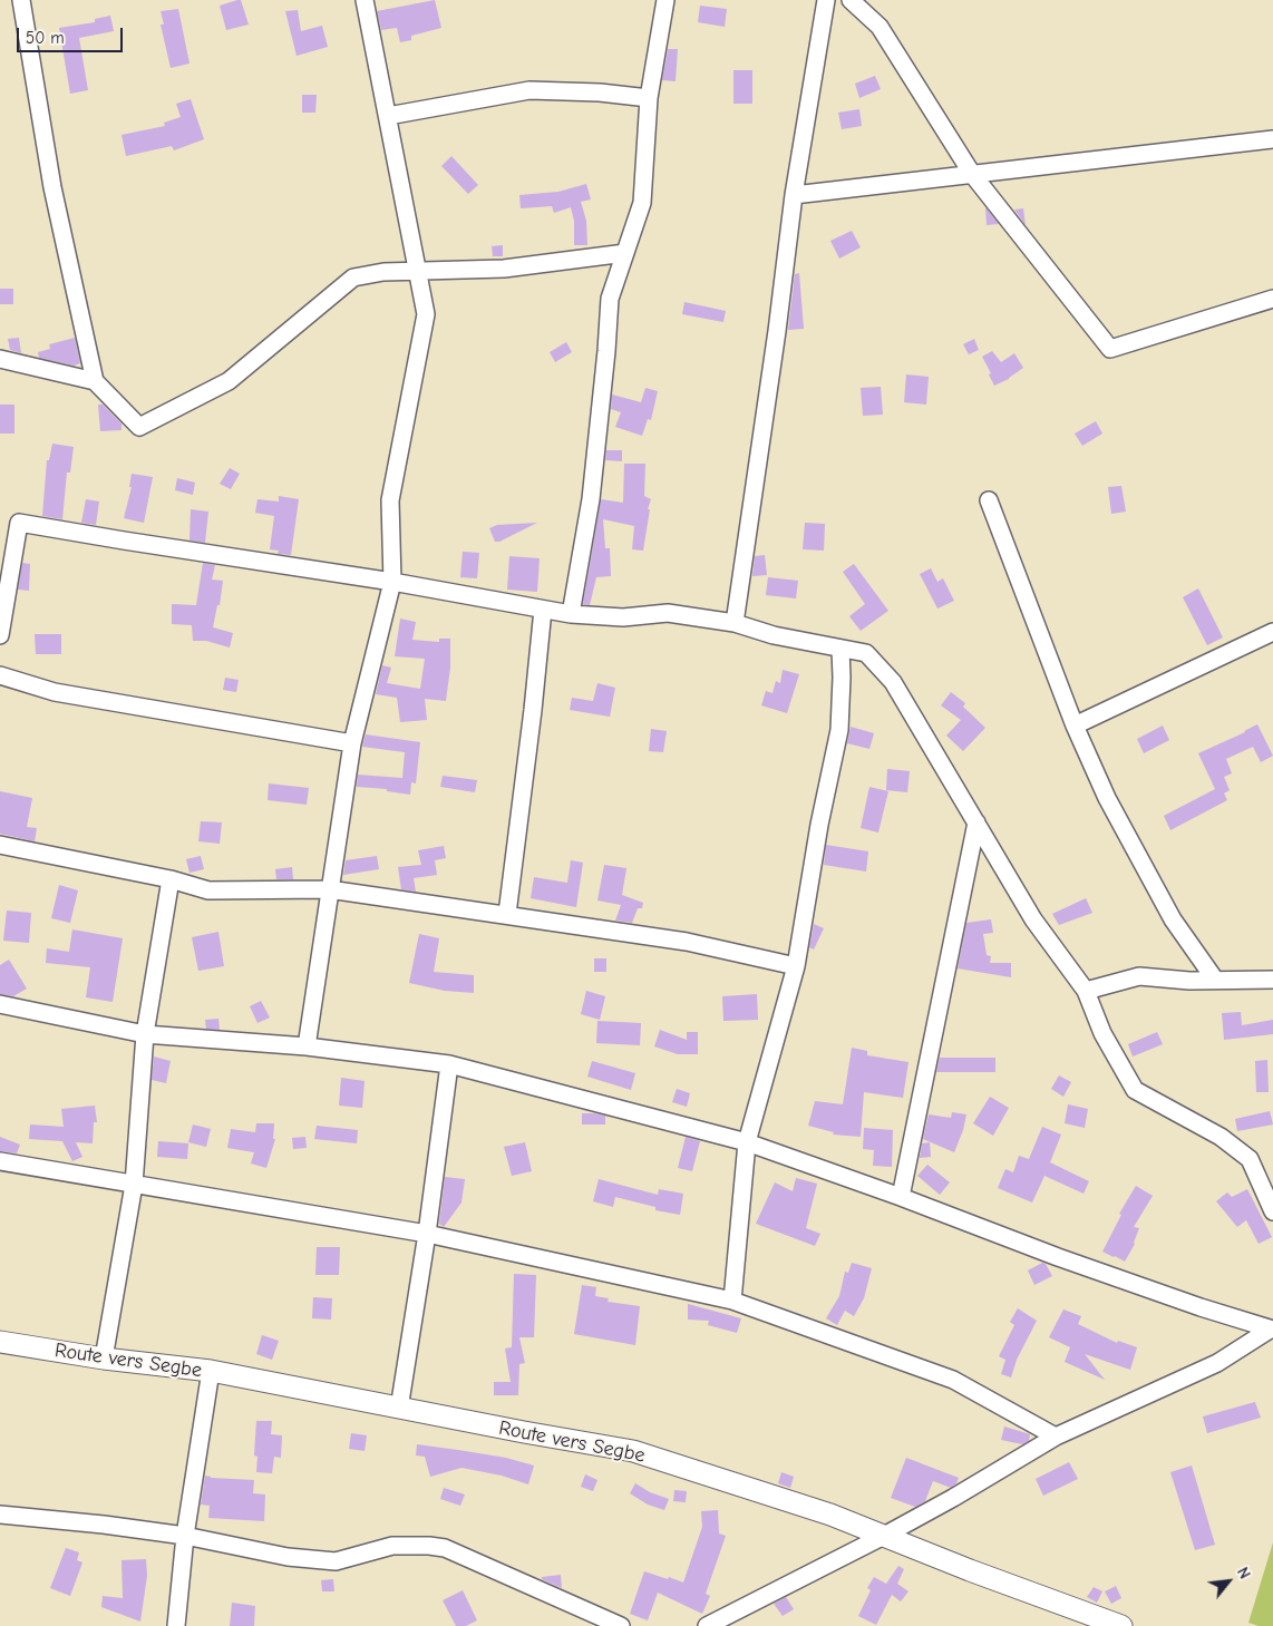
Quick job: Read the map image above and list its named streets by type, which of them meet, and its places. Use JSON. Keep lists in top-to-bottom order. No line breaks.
{"streets":{"main road":["Route vers Segbe"]},"scale_bar":"50 m","north":"top right"}
